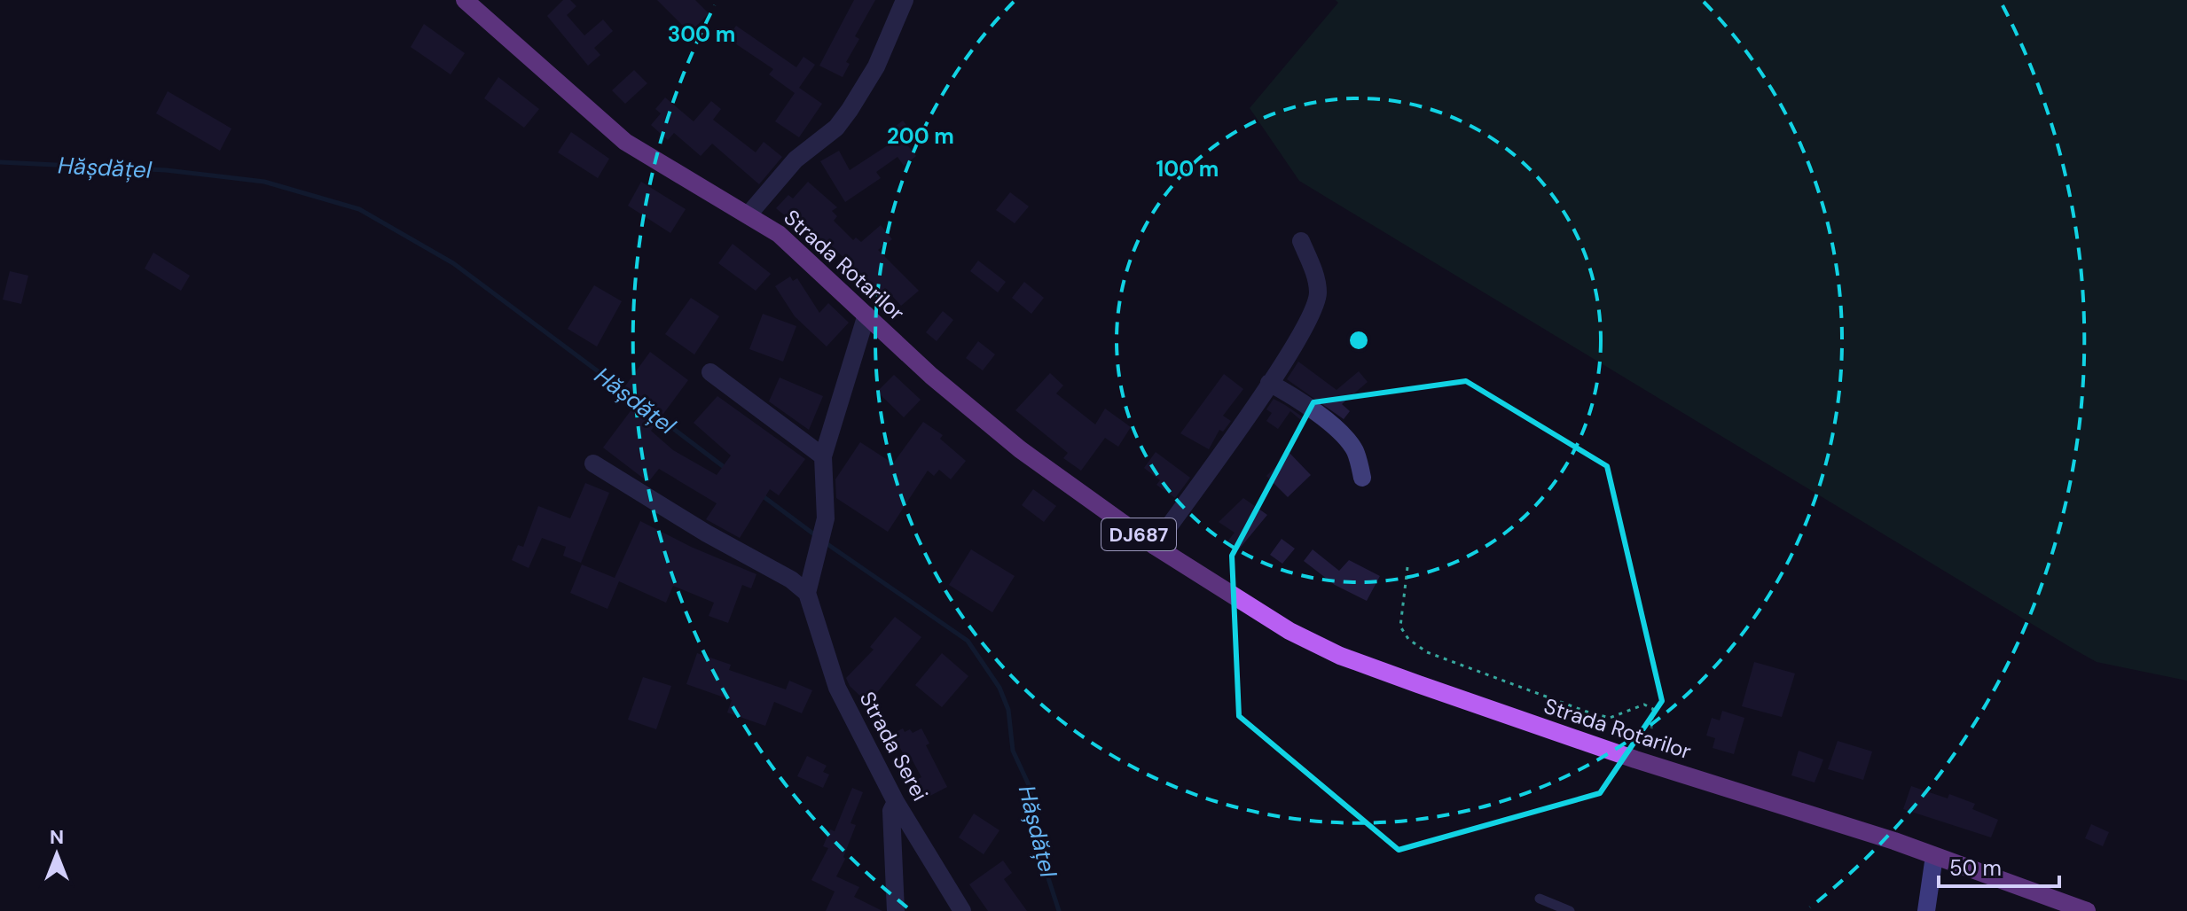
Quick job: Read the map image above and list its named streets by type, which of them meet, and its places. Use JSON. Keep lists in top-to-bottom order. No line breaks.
{"streets":{"main road":["Strada Rotarilor","DJ687"],"street":["Strada Serei"]},"water":["Hășdățel"],"scale_bar":"50 m","north":"top","rings":["300 m","200 m","100 m"]}
